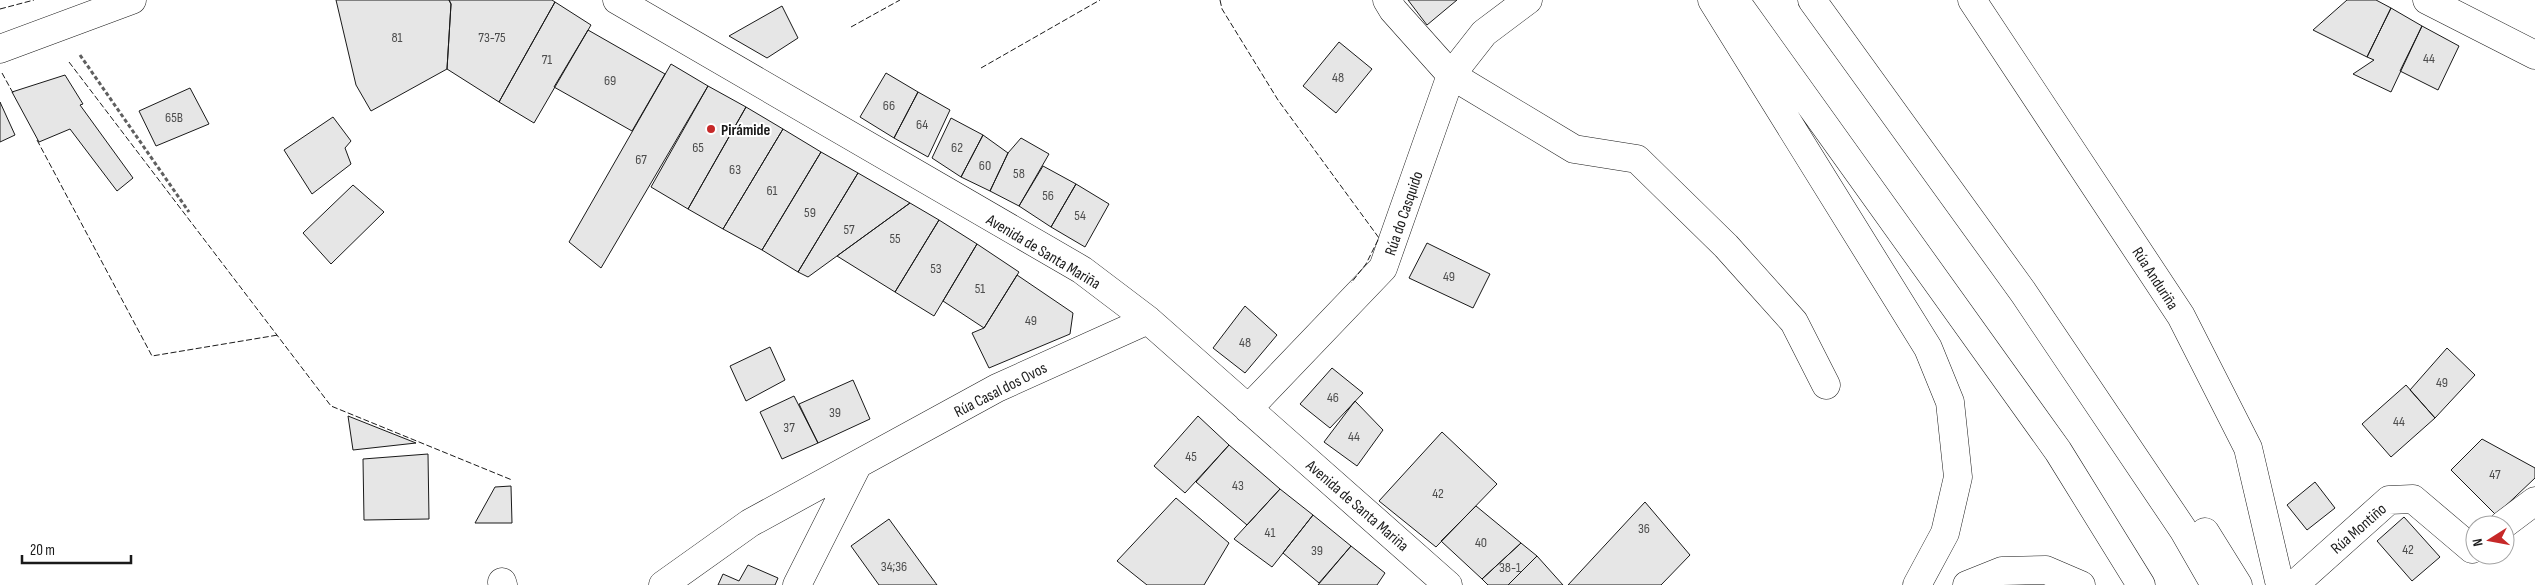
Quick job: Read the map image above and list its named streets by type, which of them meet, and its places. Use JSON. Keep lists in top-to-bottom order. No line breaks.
{"streets":{"main road":["Rúa do Casquido","Avenida de Santa Mariña","Rúa Anduriña","Rúa Casal dos Ovos","Rúa Montiño"]},"crossings":[["Rúa do Casquido","Avenida de Santa Mariña"],["Avenida de Santa Mariña","Rúa Casal dos Ovos"]],"places":["Pirámide"],"house_numbers":["81","73-75","44","71","48","69","66","65B","64","65","62","67","60","63","58","61","56","59","54","57","55","53","49","51","49","48","49","46","39","44","37","44","45","47","43","42","36","41","40","42","39","34;36","38-1"],"scale_bar":"20 m","north":"left"}
